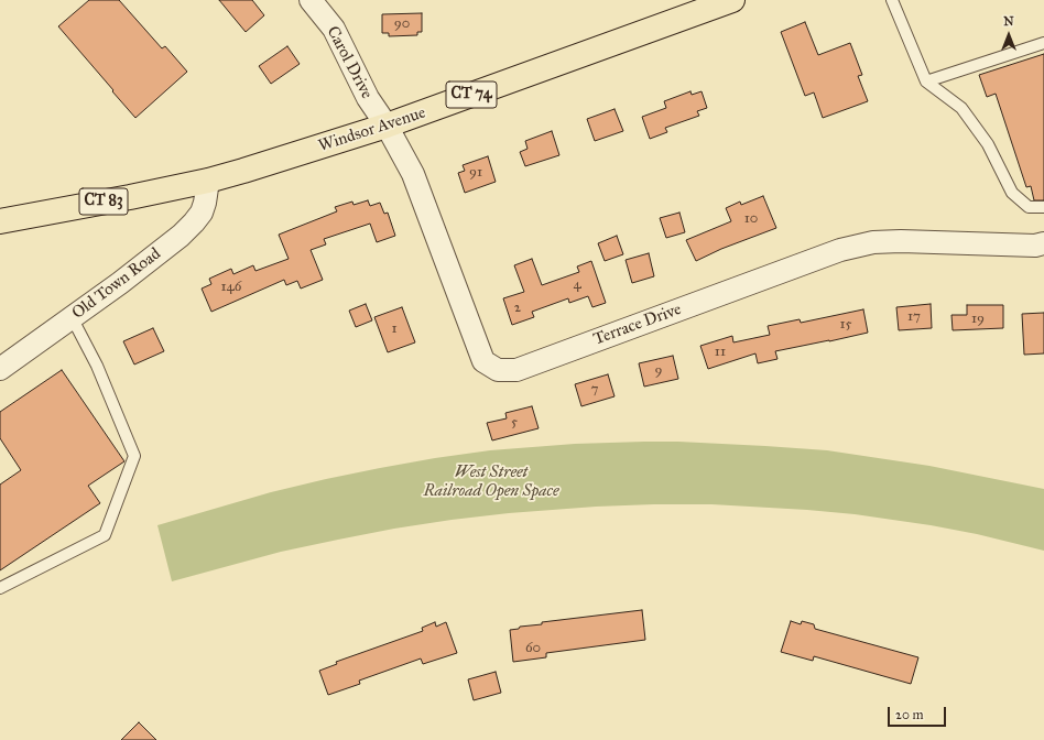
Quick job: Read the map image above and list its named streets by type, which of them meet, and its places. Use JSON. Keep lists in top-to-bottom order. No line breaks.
{"streets":{"main road":["CT 74","Windsor Avenue","CT 83"],"street":["Carol Drive","Old Town Road","Terrace Drive"]},"crossings":[["Carol Drive","Windsor Avenue"],["Carol Drive","Terrace Drive"],["Windsor Avenue","CT 83"],["Windsor Avenue","Old Town Road"],["Windsor Avenue","Terrace Drive"],["CT 83","Old Town Road"]],"parks":["West Street Railroad Open Space"],"house_numbers":["90","91","10","4","146","2","17","19","15","1","11","9","7","5","60"],"scale_bar":"20 m","north":"top"}
